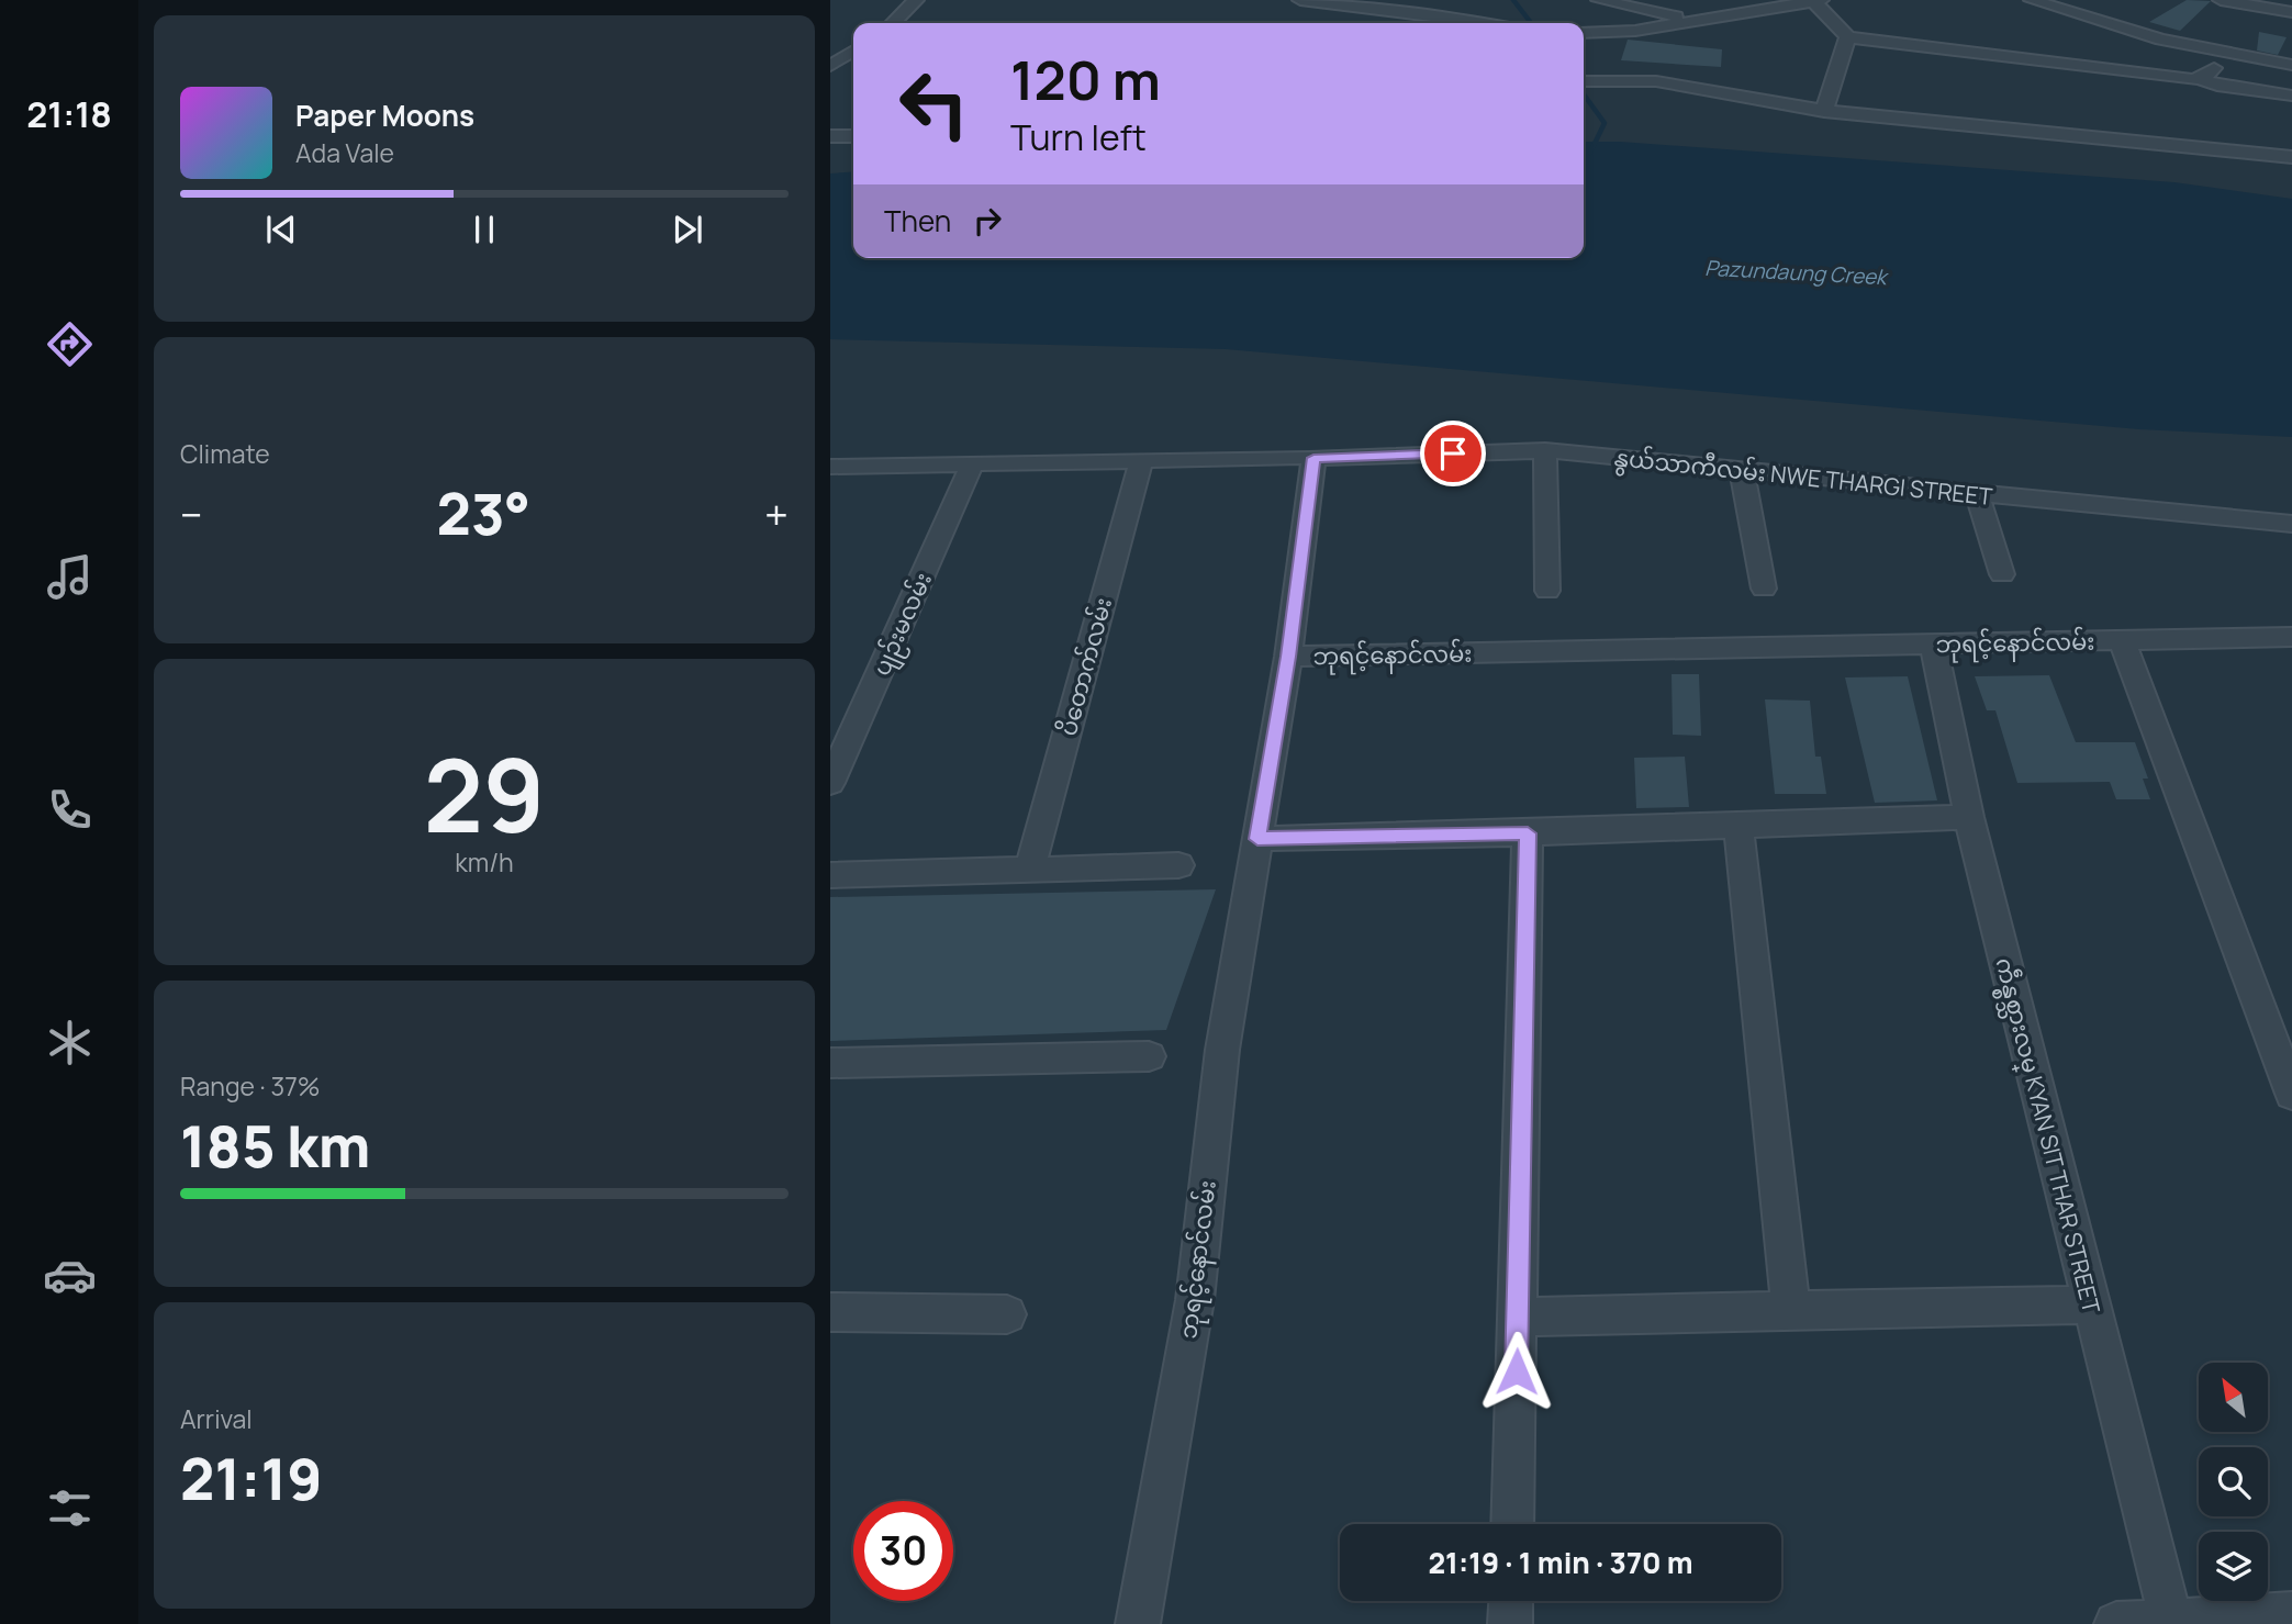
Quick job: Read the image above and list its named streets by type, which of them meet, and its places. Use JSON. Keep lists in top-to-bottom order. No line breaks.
{"streets":{"street":["နွယ်သာကီလမ်း NWE THARGI STREET","ပျဉ်းမလမ်း","ဘုရင့်နောင်လမ်း","ပိတောက်လမ်း","ကဵန္စစ္သားလမ္ KYAN SIT THAR STREET"]},"crossings":[["နွယ်သာကီလမ်း NWE THARGI STREET","ပျဉ်းမလမ်း"],["နွယ်သာကီလမ်း NWE THARGI STREET","ပိတောက်လမ်း"],["ဘုရင့်နောင်လမ်း","ကဵန္စစ္သားလမ္ KYAN SIT THAR STREET"]],"water":["Pazundaung Creek"],"north":"top left","page":{"tabs":"21:18","turn":["120 m","Turn left"],"song":["Paper Moons","Ada Vale"],"then":"Then","tile":["Climate",["29","km/h"],["Range · 37%","185 km"],["Arrival","21:19"]],"heat":["−","23°","+"],"limit":"30","trip":"21:19 · 1 min · 370 m"}}
